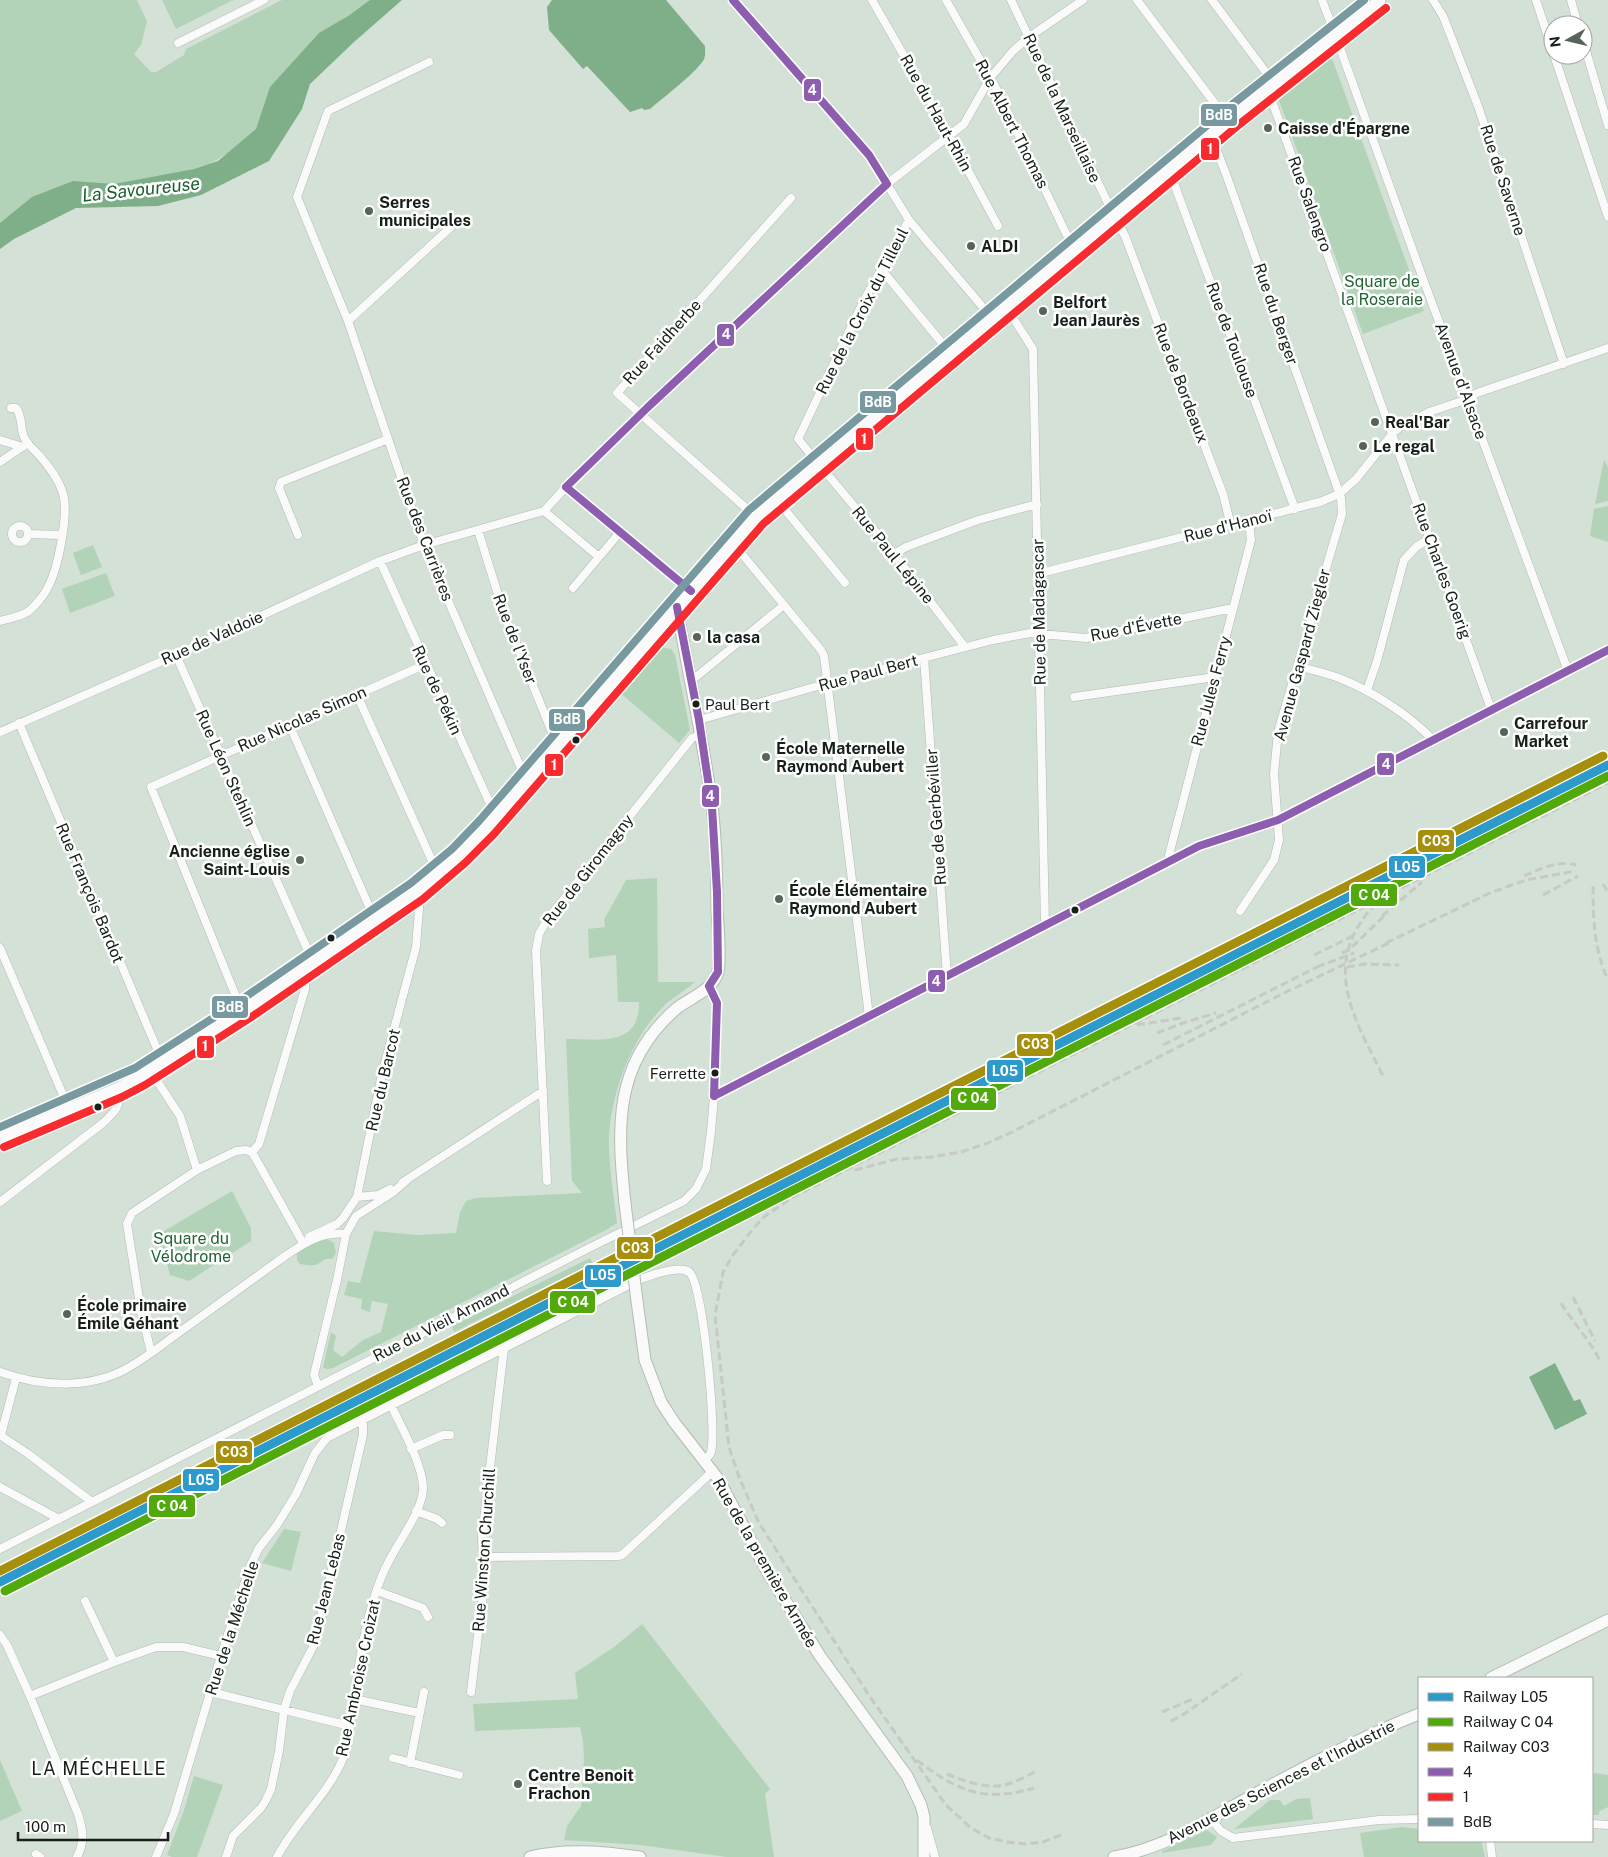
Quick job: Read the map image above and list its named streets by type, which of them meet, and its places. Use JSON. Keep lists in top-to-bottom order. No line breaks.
{"streets":{"main road":["Rue de la première Armée","Avenue des Sciences et l'Industrie"],"street":["Rue de la Marseillaise","Rue du Haut-Rhin","Rue Albert Thomas","Rue de Saverne","Rue Salengro","Rue de la Croix du Tilleul","Rue du Berger","Rue de Toulouse","Rue Faidherbe","Avenue d'Alsace","Rue de Bordeaux","Rue d'Hanoï","Rue des Carrières","Rue Paul Lépine","Rue Charles Goerig","Rue de Madagascar","Rue d'Évette","Rue de Valdoie","Rue de l'Yser","Avenue Gaspard Ziegler","Rue Paul Bert","Rue de Pékin","Rue Jules Ferry","Rue Nicolas Simon","Rue Léon Stehlin","Rue de Gerbéviller","Rue de Giromagny","Rue François Bardot","Rue du Barcot","Rue du Vieil Armand","Rue Winston Churchill","Rue Jean Lebas","Rue de la Méchelle","Rue Ambroise Croizat"]},"crossings":[["Rue de la Marseillaise","Rue de Bordeaux"],["Rue de Saverne","Rue d'Hanoï"],["Rue Salengro","Rue d'Hanoï"],["Rue Salengro","Rue Charles Goerig"],["Rue de la Croix du Tilleul","Rue Paul Lépine"],["Rue du Berger","Rue d'Hanoï"],["Rue du Berger","Avenue Gaspard Ziegler"],["Rue de Toulouse","Rue d'Hanoï"],["Avenue d'Alsace","Rue d'Hanoï"],["Rue de Bordeaux","Rue d'Hanoï"],["Rue d'Hanoï","Rue Charles Goerig"],["Rue d'Hanoï","Rue de Madagascar"],["Rue d'Hanoï","Avenue Gaspard Ziegler"],["Rue d'Hanoï","Rue Jules Ferry"],["Rue des Carrières","Rue de Valdoie"],["Rue Paul Lépine","Rue Paul Bert"],["Rue de Madagascar","Rue d'Évette"],["Rue de Madagascar","Rue Paul Bert"],["Rue d'Évette","Rue Paul Bert"],["Rue d'Évette","Rue Jules Ferry"],["Rue de Valdoie","Rue de l'Yser"],["Rue de Valdoie","Rue de Pékin"],["Rue de Valdoie","Rue Léon Stehlin"],["Rue de Valdoie","Rue François Bardot"],["Rue Paul Bert","Rue de Gerbéviller"],["Rue de Pékin","Rue Nicolas Simon"],["Rue Nicolas Simon","Rue Léon Stehlin"],["Rue du Vieil Armand","Rue de la première Armée"],["Rue Winston Churchill","Rue de la Méchelle"],["Rue de la première Armée","Rue de la Méchelle"],["Rue Jean Lebas","Rue de la Méchelle"],["Rue de la Méchelle","Rue Ambroise Croizat"]],"districts":["LA MÉCHELLE"],"water":["La Savoureuse"],"parks":["Square de la Roseraie","Square du Vélodrome"],"places":["Caisse d'Épargne","Serres municipales","ALDI","Belfort Jean Jaurès","Real'Bar","Le regal","la casa","Paul Bert","Carrefour Market","École Maternelle Raymond Aubert","Ancienne église Saint-Louis","École Élémentaire Raymond Aubert","Ferrette","École primaire Émile Géhant","Centre Benoit Frachon"],"lines":["transit line 4","transit line BdB","transit line 1","rail line C03","rail line L05"],"legend":["Railway L05","Railway C 04","Railway C03","4","1","BdB"],"scale_bar":"100 m","north":"left"}
